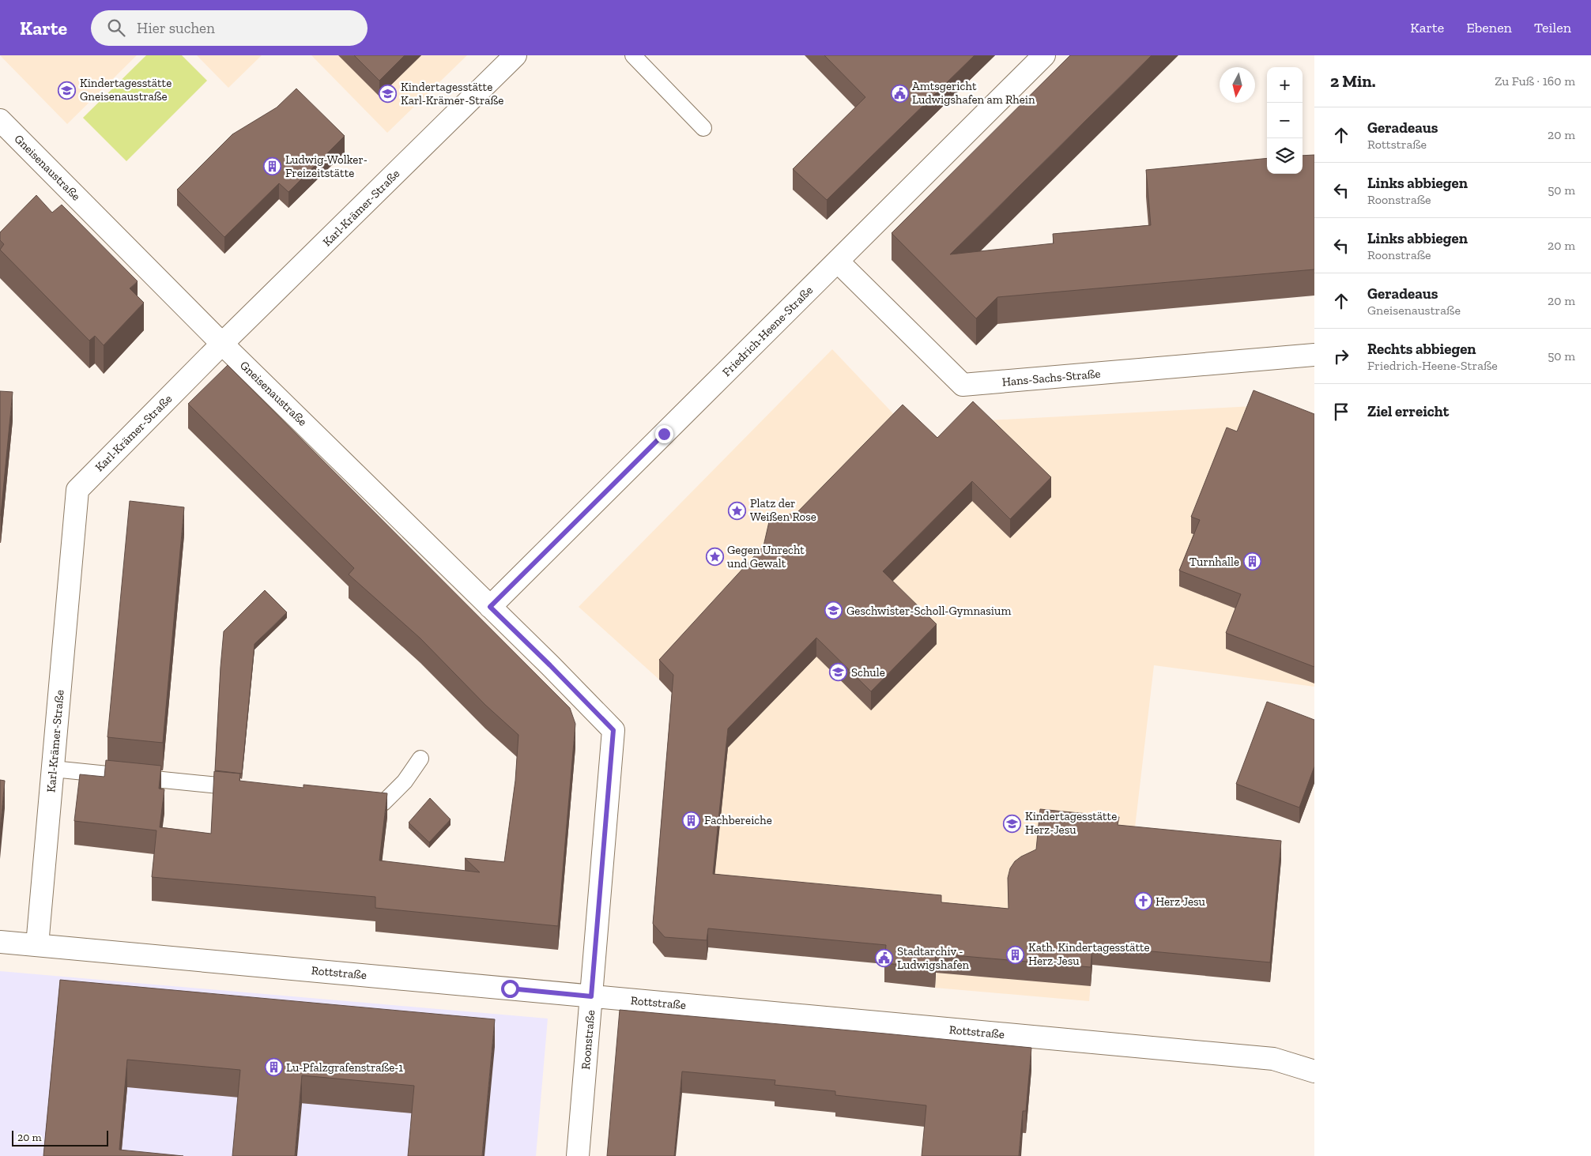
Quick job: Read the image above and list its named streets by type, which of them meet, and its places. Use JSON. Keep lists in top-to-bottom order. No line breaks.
{"streets":{"street":["Gneisenaustraße","Karl-Krämer-Straße","Friedrich-Heene-Straße","Hans-Sachs-Straße","Rottstraße","Roonstraße"]},"crossings":[["Gneisenaustraße","Karl-Krämer-Straße"],["Gneisenaustraße","Friedrich-Heene-Straße"],["Gneisenaustraße","Roonstraße"],["Karl-Krämer-Straße","Rottstraße"],["Friedrich-Heene-Straße","Hans-Sachs-Straße"],["Rottstraße","Roonstraße"]],"places":{"school or university":["Kindertagesstätte Gneisenaustraße","Kindertagesstätte Karl-Krämer-Straße","Geschwister-Scholl-Gymnasium","Schule","Kindertagesstätte Herz-Jesu"],"public building":["Amtsgericht Ludwigshafen am Rhein","Stadtarchiv - Ludwigshafen"],"building":["Ludwig-Wolker- Freizeitstätte","Turnhalle","Fachbereiche","Kath. Kindertagesstätte Herz-Jesu","Lu-Pfalzgrafenstraße-1"],"place":["Platz der Weißen Rose","Gegen Unrecht und Gewalt"],"church":["Herz Jesu"]},"scale_bar":"20 m","north":"bottom","page":{"header":"Karte","search":"Hier suchen","nav":["Karte","Ebenen","Teilen"],"heading":["2 Min.","Zu Fuß · 160 m"],"map_buttons":["+","−"],"list":[["Geradeaus","Rottstraße","20 m"],["Links abbiegen","Roonstraße","50 m"],["Links abbiegen","Roonstraße","20 m"],["Geradeaus","Gneisenaustraße","20 m"],["Rechts abbiegen","Friedrich-Heene-Straße","50 m"],"Ziel erreicht"],"scale":"20 m"}}
